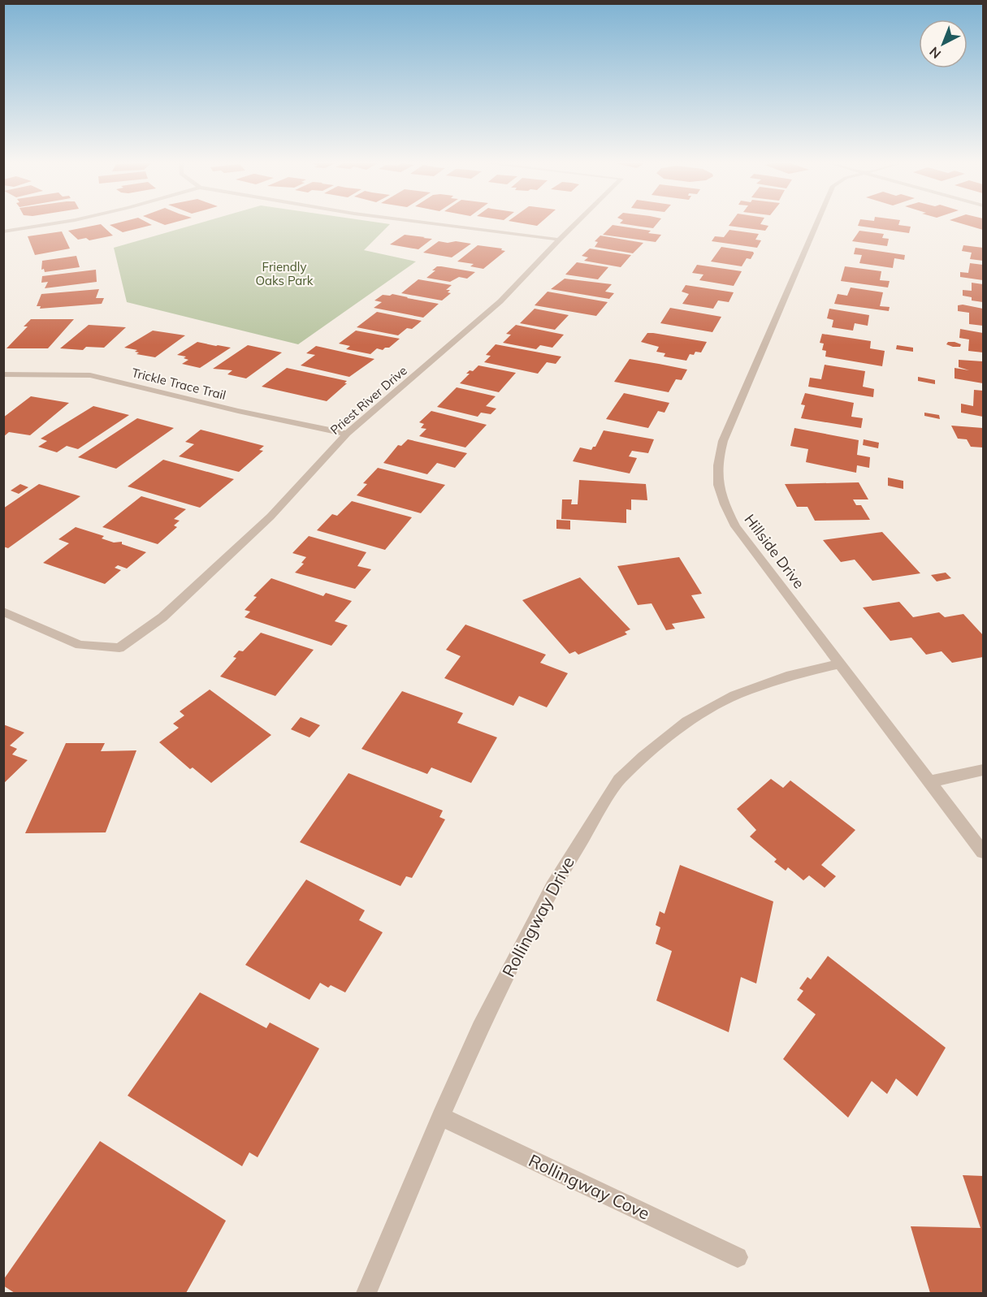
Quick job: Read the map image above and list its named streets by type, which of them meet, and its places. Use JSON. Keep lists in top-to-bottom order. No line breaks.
{"streets":{"street":["Trickle Trace Trail","Priest River Drive","Hillside Drive","Rollingway Drive","Rollingway Cove"]},"crossings":[["Trickle Trace Trail","Priest River Drive"],["Hillside Drive","Rollingway Drive"],["Rollingway Drive","Rollingway Cove"]],"parks":["Friendly Oaks Park"],"north":"bottom left"}
